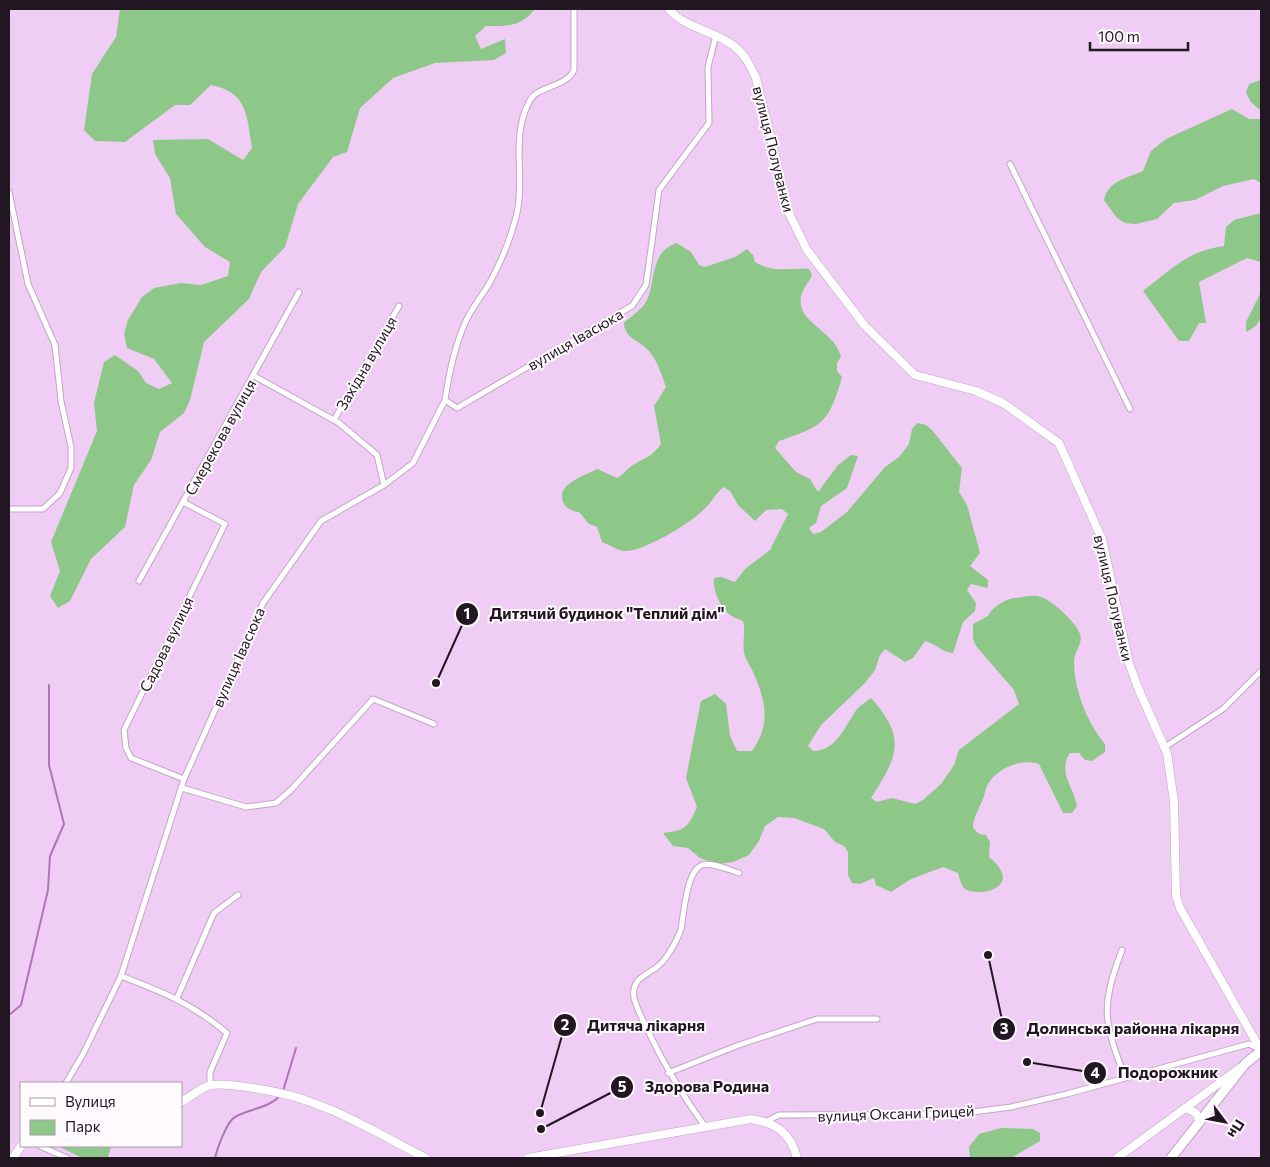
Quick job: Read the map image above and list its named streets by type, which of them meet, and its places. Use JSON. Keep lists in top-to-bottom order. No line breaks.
{"streets":{"street":["вулиця Полуванки","вулиця Івасюка","Західна вулиця","Смерекова вулиця","Садова вулиця","вулиця Оксани Грицей"]},"crossings":[["вулиця Полуванки","вулиця Івасюка"],["вулиця Полуванки","вулиця Оксани Грицей"],["вулиця Івасюка","Садова вулиця"],["Смерекова вулиця","Садова вулиця"]],"places":["Дитячий будинок \"Теплий дім\"","Долинська районна лікарня","Подорожник","Дитяча лікарня","Здорова Родина"],"legend":["Вулиця","Парк"],"scale_bar":"100 m","north":"bottom right"}
